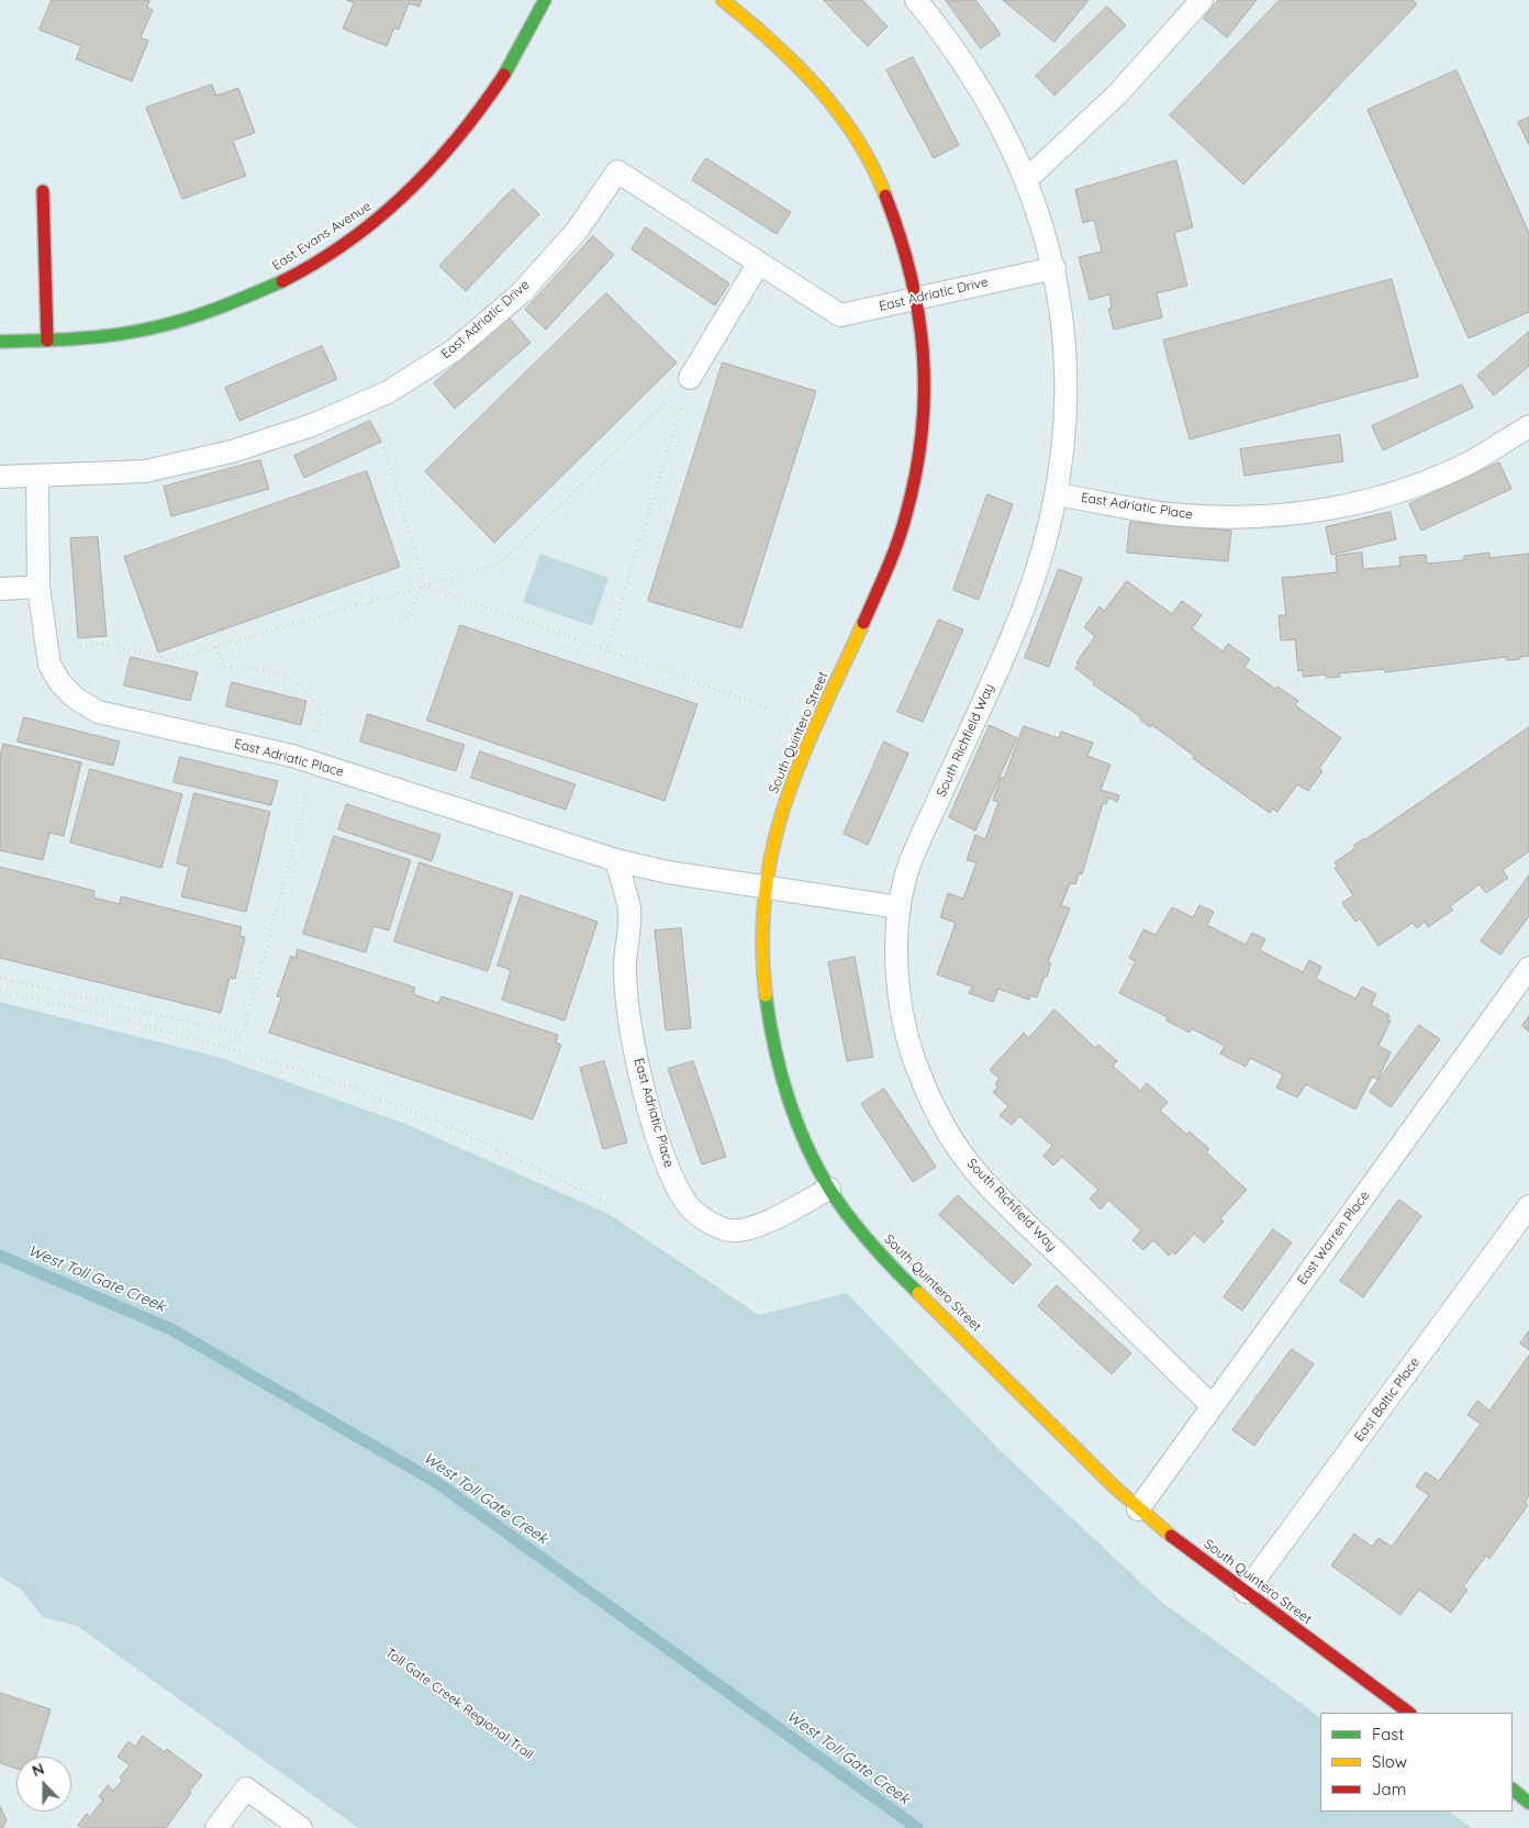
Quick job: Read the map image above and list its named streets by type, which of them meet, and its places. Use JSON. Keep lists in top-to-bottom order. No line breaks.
{"streets":{"street":["East Evans Avenue","South Quintero Street"],"lane":["East Adriatic Drive","East Adriatic Place","South Richfield Way","East Warren Place","East Baltic Place"],"path":["Toll Gate Creek Regional Trail"]},"crossings":[["East Adriatic Drive","South Quintero Street"],["East Adriatic Drive","South Richfield Way"],["East Adriatic Place","South Quintero Street"],["East Adriatic Place","South Richfield Way"],["South Quintero Street","East Warren Place"],["South Quintero Street","East Baltic Place"],["South Richfield Way","East Warren Place"]],"water":["West Toll Gate Creek"],"legend":["Fast","Slow","Jam"],"north":"top"}
